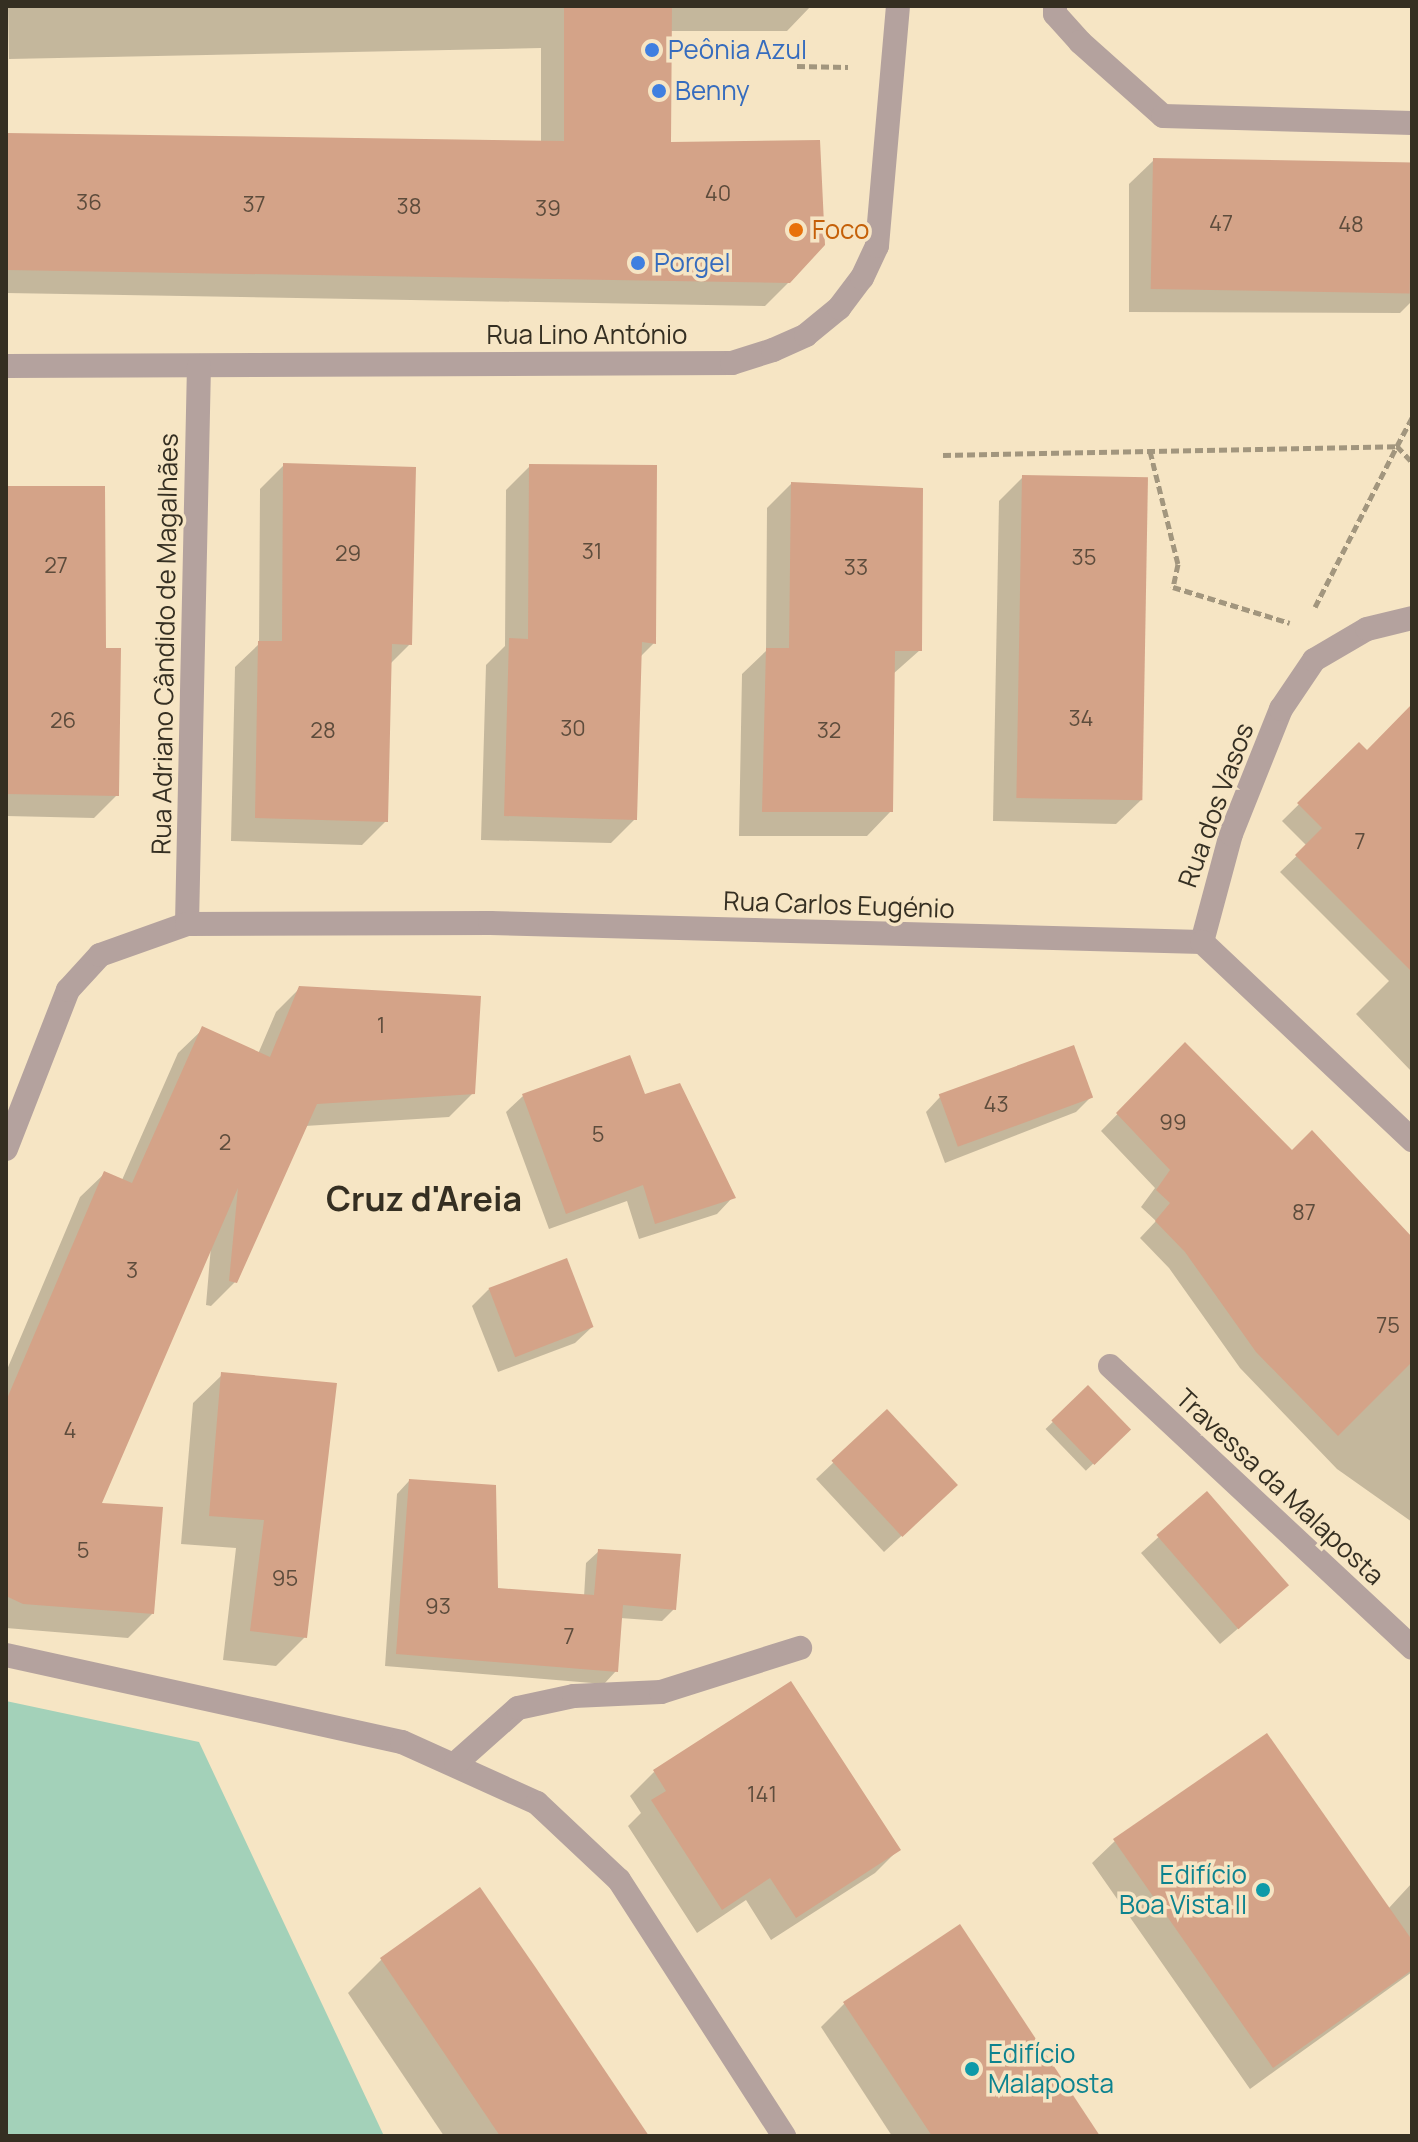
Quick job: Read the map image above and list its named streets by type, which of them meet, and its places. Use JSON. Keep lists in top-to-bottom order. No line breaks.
{"streets":{"street":["Rua Lino António","Rua Adriano Cândido de Magalhães","Rua dos Vasos","Rua Carlos Eugénio","Travessa da Malaposta"]},"crossings":[["Rua Lino António","Rua Adriano Cândido de Magalhães"],["Rua Adriano Cândido de Magalhães","Rua Carlos Eugénio"],["Rua dos Vasos","Rua Carlos Eugénio"]],"districts":["Cruz d'Areia"],"places":["Peônia Azul","Benny","Foco","Porgel","Edifício Boa Vista II","Edifício Malaposta"],"house_numbers":["40","36","37","38","39","47","48","31","29","35","27","33","34","26","30","28","32","7","1","43","99","5","2","87","3","75","4","5","95","93","7","141"]}
